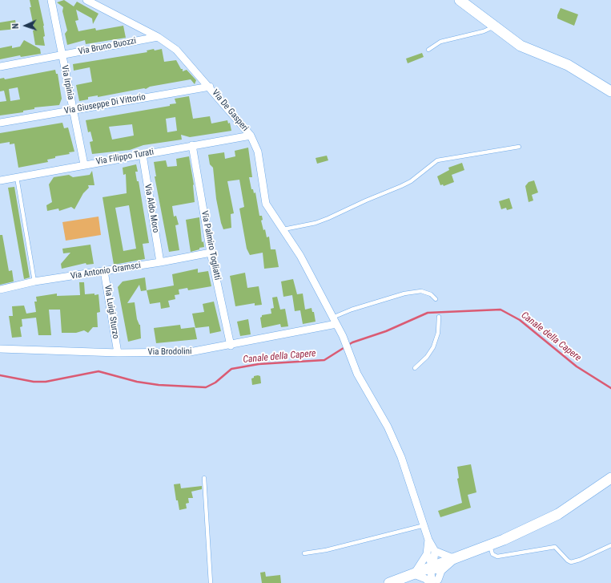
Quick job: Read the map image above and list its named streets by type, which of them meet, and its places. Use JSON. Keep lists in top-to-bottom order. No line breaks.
{"streets":{"street":["Via Bruno Buozzi","Via Irpinia","Via Giuseppe Di Vittorio","Via De Gasperi","Via Filippo Turati","Via Aldo Moro","Via Palmiro Togliatti","Via Antonio Gramsci","Via Luigi Sturzo","Via Brodolini"]},"crossings":[["Via Bruno Buozzi","Via Irpinia"],["Via Bruno Buozzi","Via De Gasperi"],["Via Irpinia","Via Giuseppe Di Vittorio"],["Via Irpinia","Via Filippo Turati"],["Via Giuseppe Di Vittorio","Via De Gasperi"],["Via De Gasperi","Via Filippo Turati"],["Via De Gasperi","Via Brodolini"],["Via Filippo Turati","Via Aldo Moro"],["Via Filippo Turati","Via Palmiro Togliatti"],["Via Aldo Moro","Via Antonio Gramsci"],["Via Palmiro Togliatti","Via Antonio Gramsci"],["Via Palmiro Togliatti","Via Brodolini"],["Via Antonio Gramsci","Via Luigi Sturzo"],["Via Luigi Sturzo","Via Brodolini"]],"water":["Canale della Capere"],"north":"left"}
